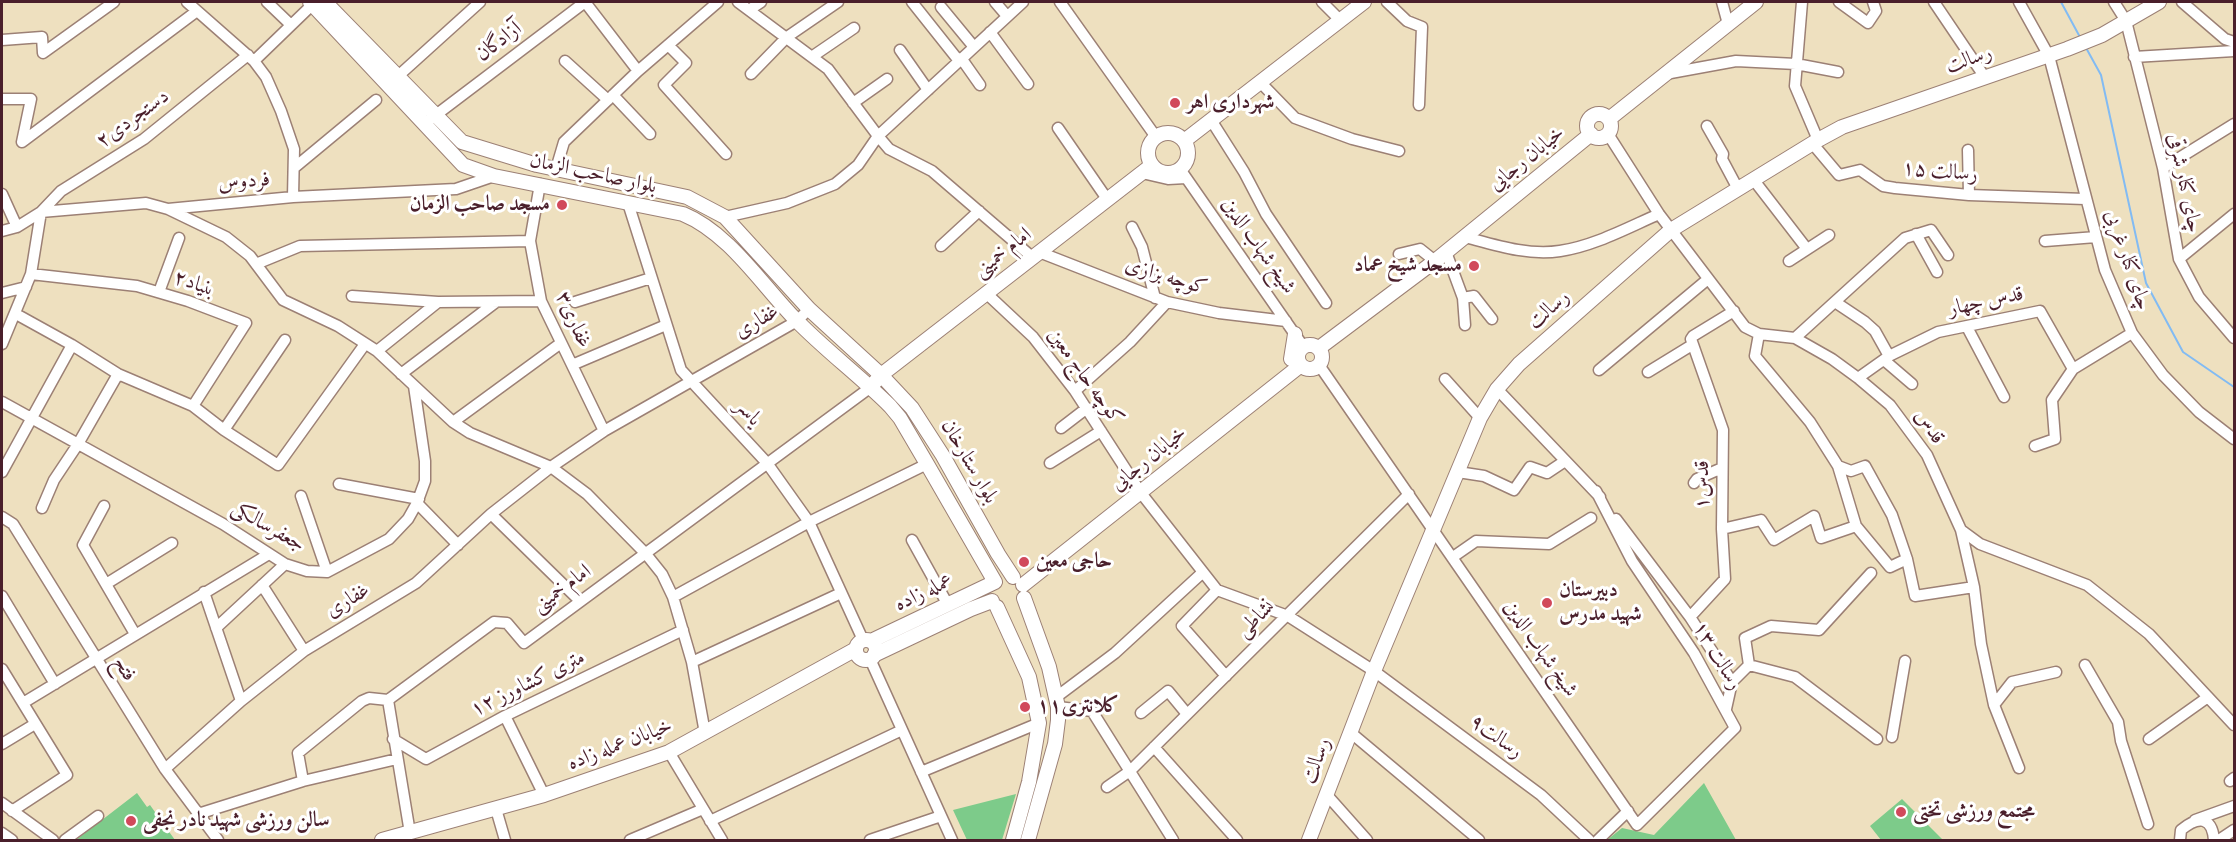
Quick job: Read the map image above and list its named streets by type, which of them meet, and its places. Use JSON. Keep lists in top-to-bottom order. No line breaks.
{"streets":{"main road":["رسالت","خیابان رجایی","بلوار صاحب الزمان","امام خمینی","بلوار ستارخان","عمله زاده","خیابان عمله زاده"],"street":["آزادگان","دستجردی۲","رسالت ۱۵","فردوس","چای کنار شرقی","شیخ شهاب الدین","چای کنار غربی","کوچه بزازی","بنیاد۲","قدس چهار","غفاری۳","غفاری","کوچه حاج معین","یاسر","قدس","قدس۱","جعفرسالکی","نشاطی","رسالت ۱۳","فتح","۱۲ متری کشاورز","رسالت۹"]},"crossings":[["آزادگان","بلوار صاحب الزمان"],["رسالت","رسالت ۱۵"],["رسالت","چای کنار شرقی"],["رسالت","شیخ شهاب الدین"],["رسالت","چای کنار غربی"],["رسالت","رسالت ۱۳"],["رسالت","رسالت۹"],["دستجردی۲","بلوار صاحب الزمان"],["دستجردی۲","فردوس"],["خیابان رجایی","شیخ شهاب الدین"],["خیابان رجایی","کوچه حاج معین"],["خیابان رجایی","بلوار ستارخان"],["خیابان رجایی","عمله زاده"],["رسالت ۱۵","چای کنار غربی"],["بلوار صاحب الزمان","فردوس"],["بلوار صاحب الزمان","امام خمینی"],["بلوار صاحب الزمان","غفاری۳"],["بلوار صاحب الزمان","غفاری"],["بلوار صاحب الزمان","یاسر"],["بلوار صاحب الزمان","بلوار ستارخان"],["شیخ شهاب الدین","امام خمینی"],["شیخ شهاب الدین","کوچه بزازی"],["شیخ شهاب الدین","نشاطی"],["امام خمینی","کوچه بزازی"],["امام خمینی","کوچه حاج معین"],["امام خمینی","یاسر"],["امام خمینی","بلوار ستارخان"],["قدس چهار","قدس"],["غفاری۳","غفاری"],["غفاری","یاسر"],["غفاری","فتح"],["کوچه حاج معین","رسالت۹"],["یاسر","عمله زاده"],["یاسر","خیابان عمله زاده"],["بلوار ستارخان","عمله زاده"],["قدس۱","رسالت ۱۳"],["عمله زاده","خیابان عمله زاده"],["نشاطی","رسالت۹"]],"places":["شهرداری اهر","مسجد صاحب الزمان","مسجد شیخ عماد","حاجی معین","دبیرستان شهید مدرس","کلانتری۱۱","مجتمع ورزشی تختی","سالن ورزشی شهید نادر نجفی"]}
